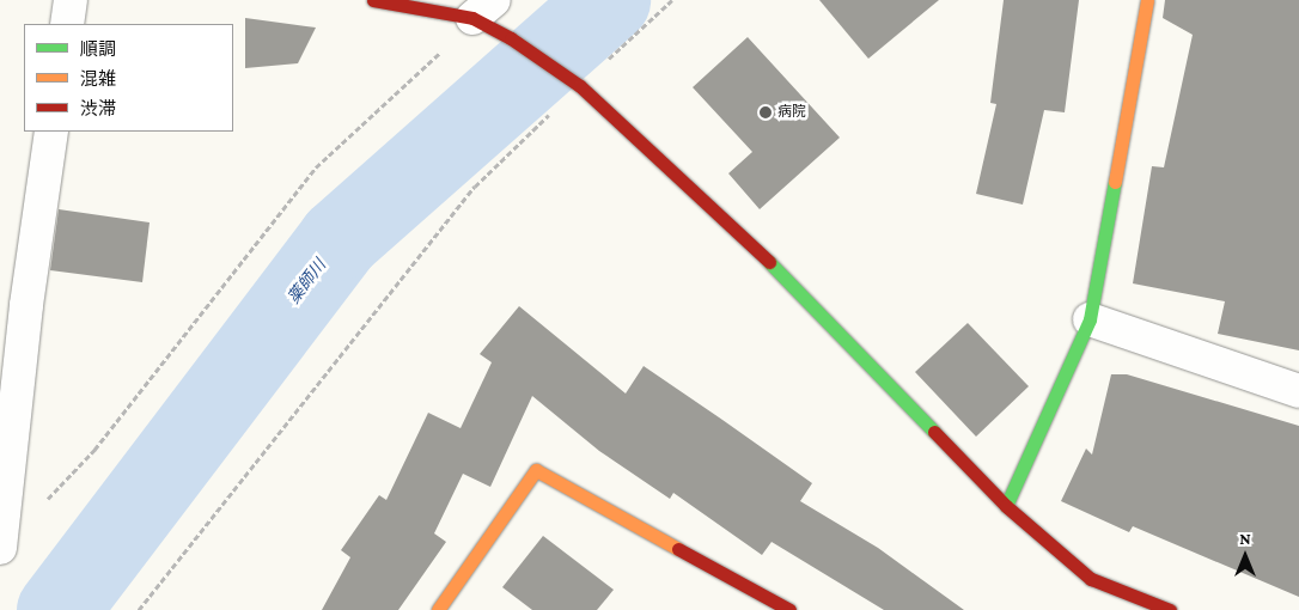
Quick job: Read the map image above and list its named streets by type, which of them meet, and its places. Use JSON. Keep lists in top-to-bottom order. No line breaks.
{"water":["薬師川"],"places":["病院"],"legend":["順調","混雑","渋滞"],"north":"top"}
